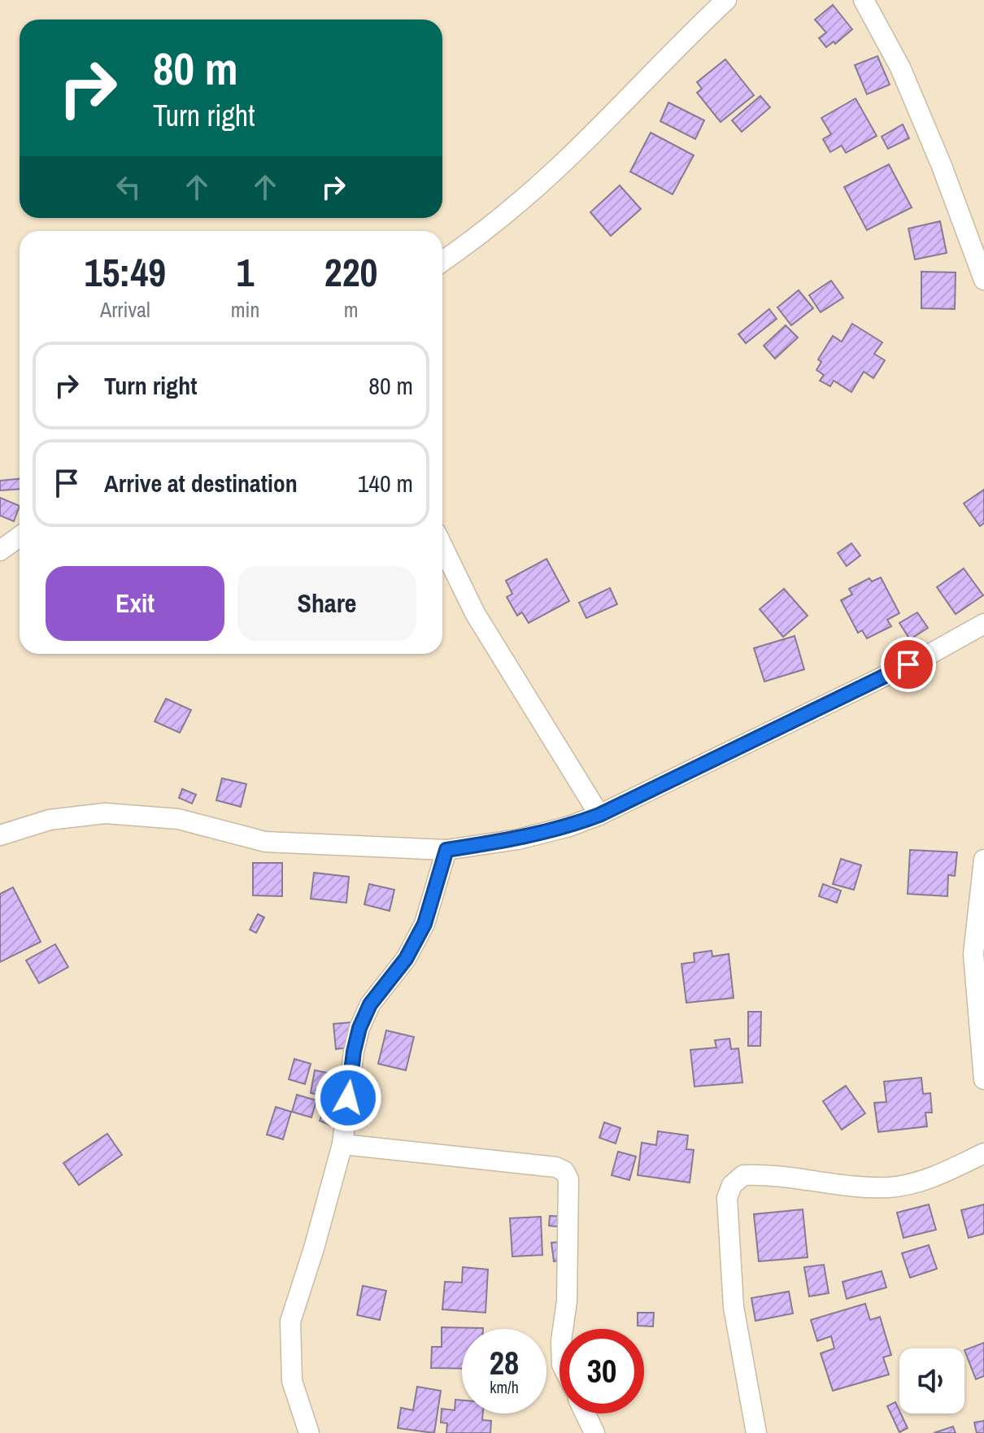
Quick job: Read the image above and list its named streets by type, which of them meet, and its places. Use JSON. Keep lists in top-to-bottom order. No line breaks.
{"page":{"turn":["80 m","Turn right"],"eta":["15:49","Arrival","1","min","220","m"],"list":[{"name":"Turn right","value":"80 m"},{"name":"Arrive at destination","value":"140 m"}],"buttons":["Exit","Share"],"speed":"28 km/h","limit":"30"}}
